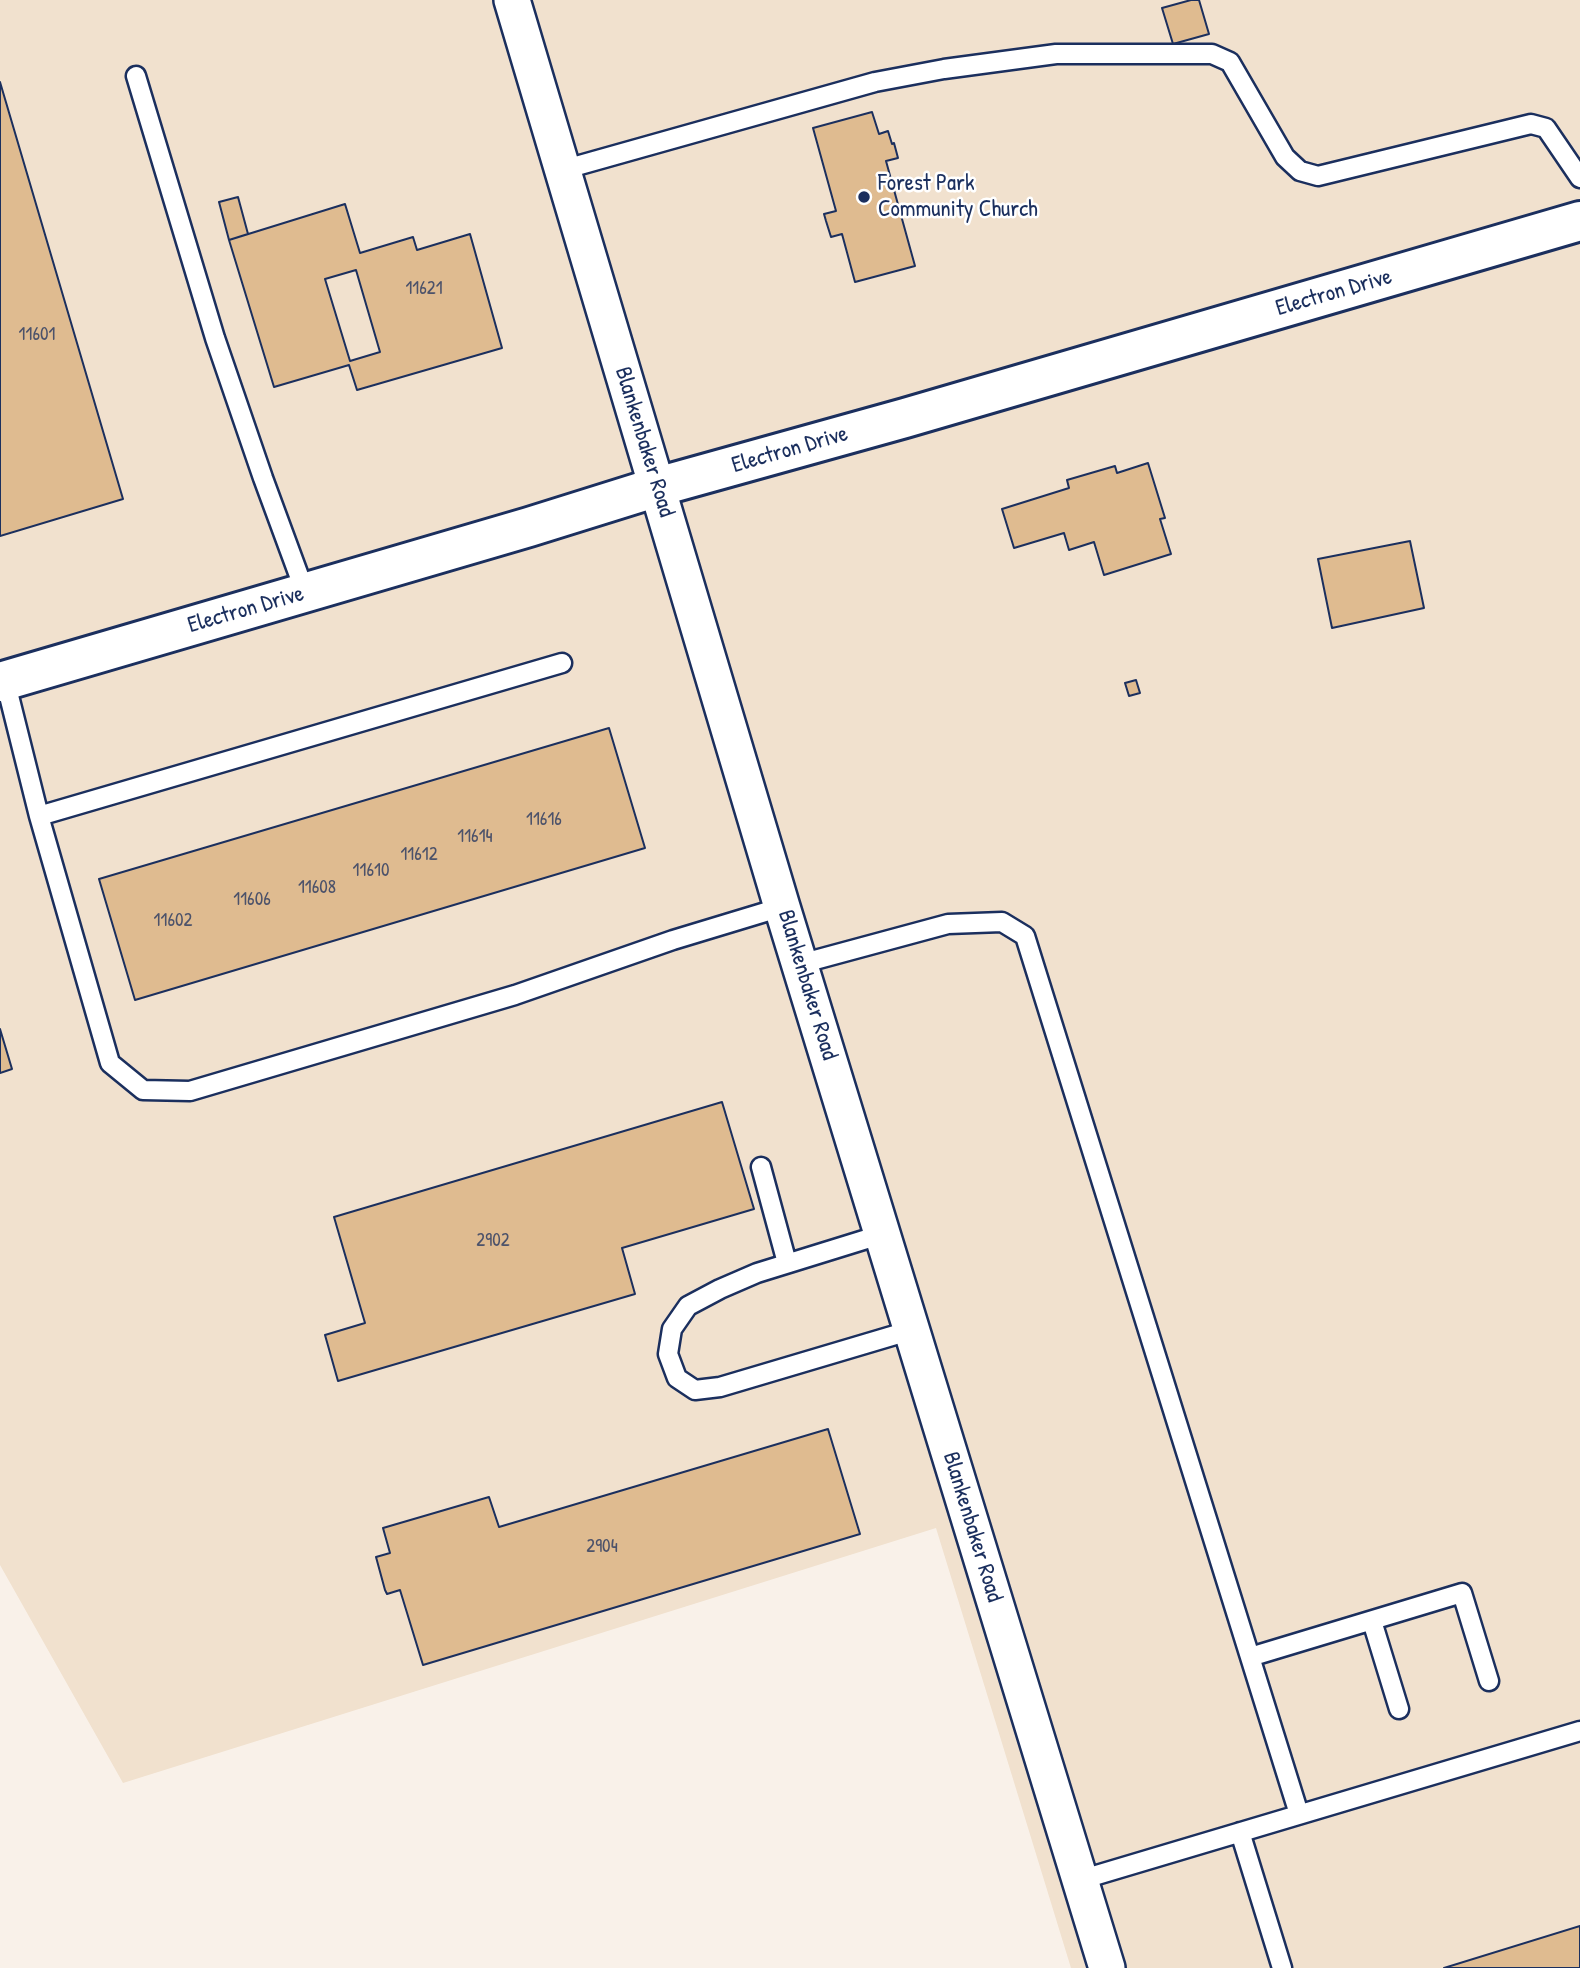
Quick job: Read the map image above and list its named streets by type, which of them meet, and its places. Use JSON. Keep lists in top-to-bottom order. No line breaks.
{"streets":{"street":["Electron Drive","Blankenbaker Road"]},"crossings":[["Electron Drive","Blankenbaker Road"]],"places":["Forest Park Community Church"],"house_numbers":["11621","11601","11616","11614","11612","11610","11608","11606","11602","2902","2904"]}
